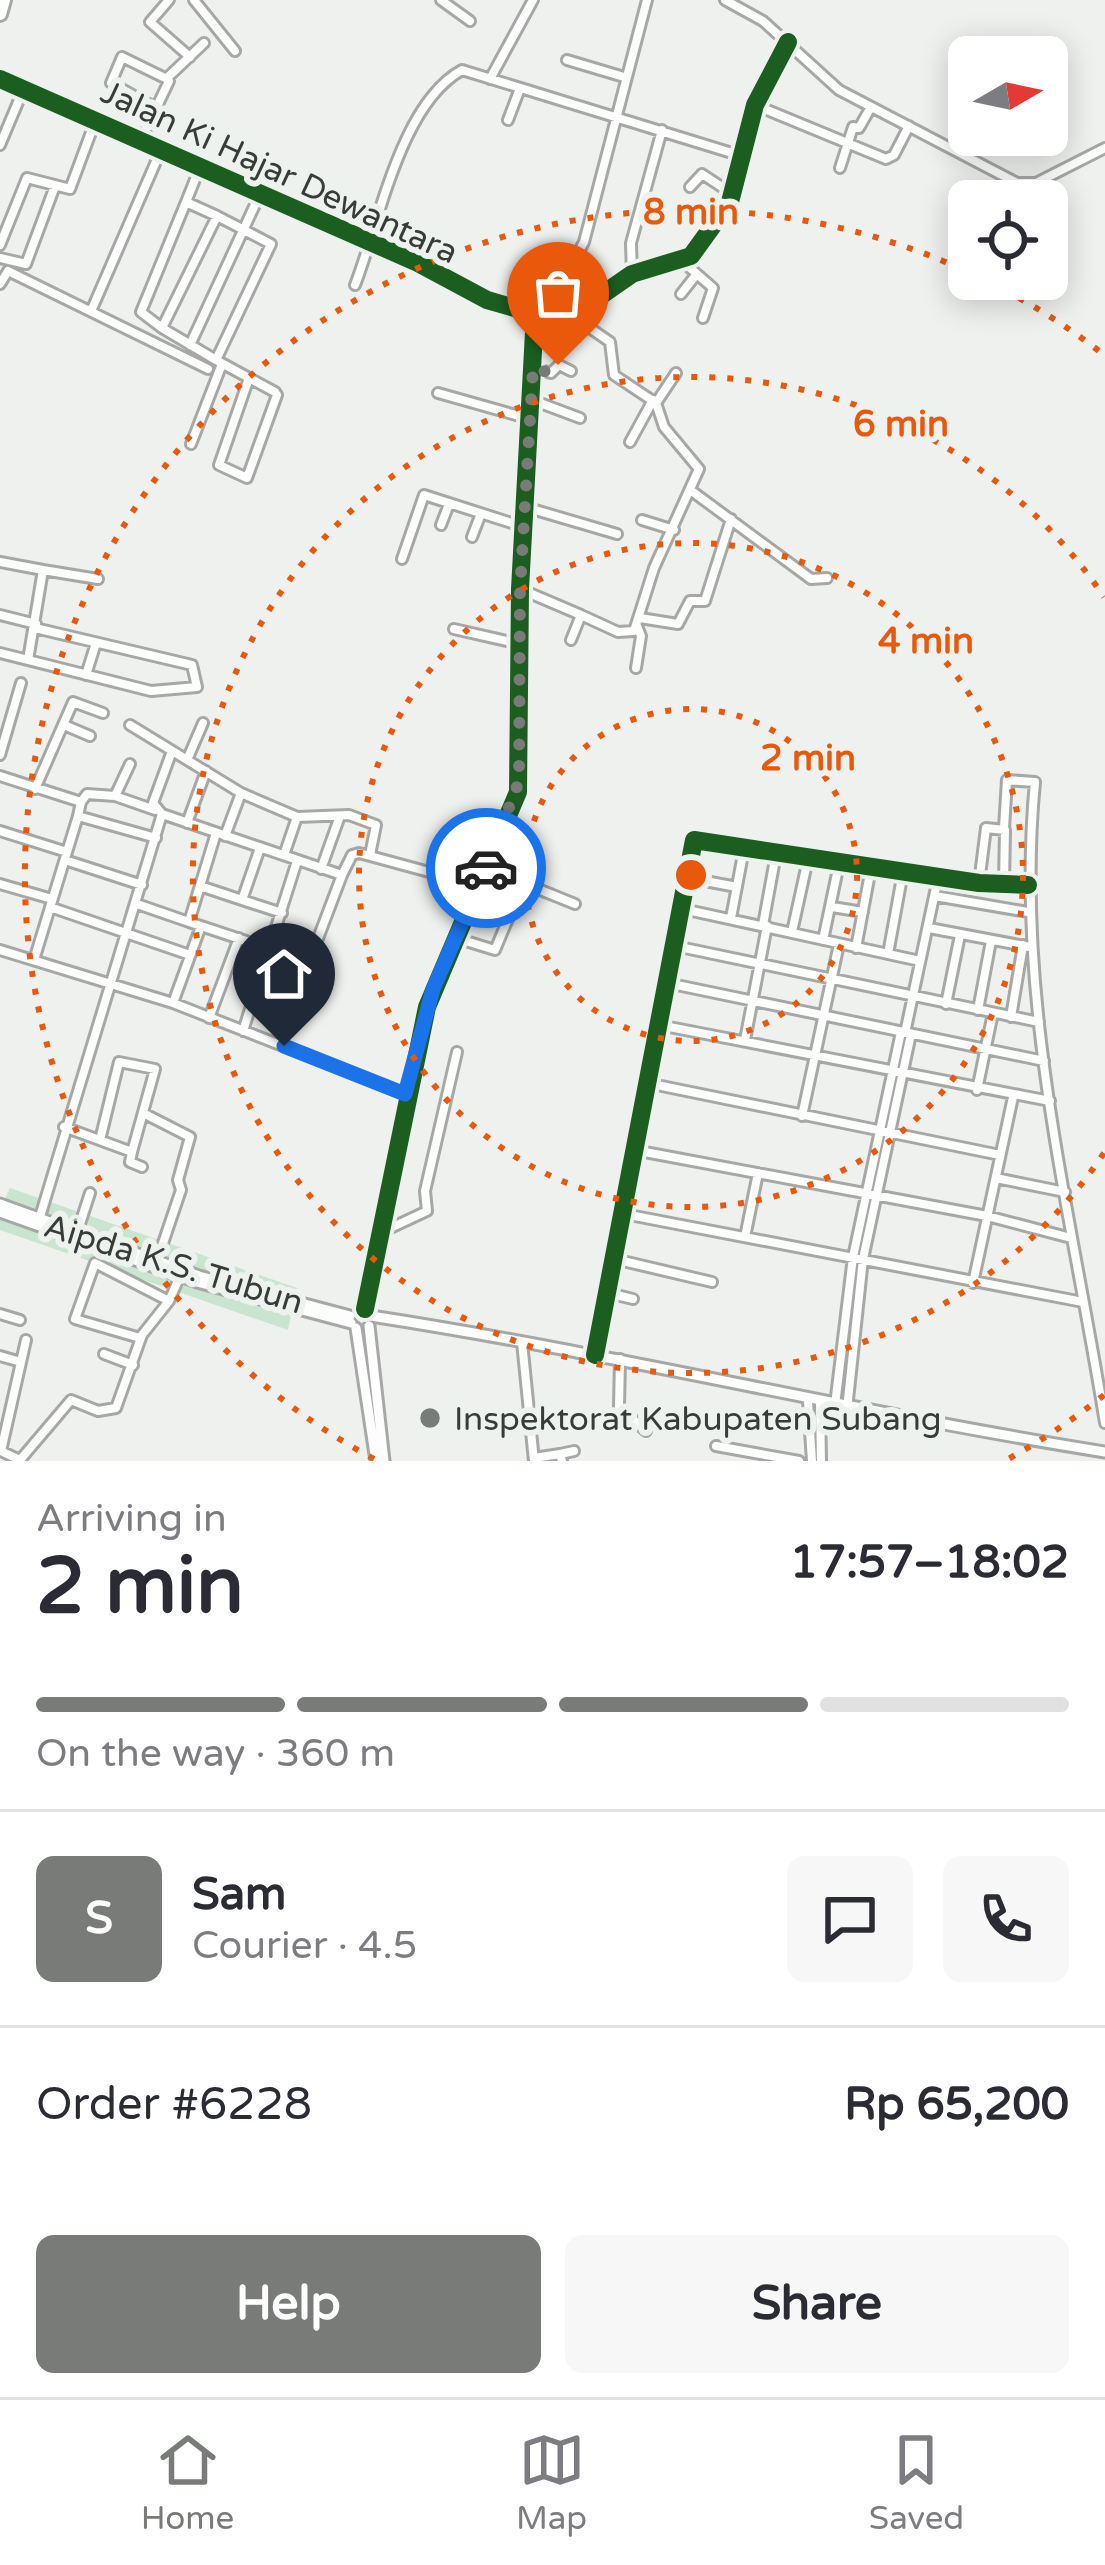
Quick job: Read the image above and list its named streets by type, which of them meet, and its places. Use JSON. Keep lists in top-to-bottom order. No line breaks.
{"streets":{"street":["Jalan Ki Hajar Dewantara","Aipda K.S. Tubun"]},"places":["Inspektorat Kabupaten Subang"],"north":"right","page":{"heading":["2 min","Arriving in","17:57–18:02"],"panel":["Sam","Courier · 4.5","Order #6228","Rp 65,200"],"bar":"On the way · 360 m","round":"S","buttons":["Help","Share"],"tabs":["Home","Map","Saved"]},"rings":["8 min","6 min","4 min","2 min"]}
